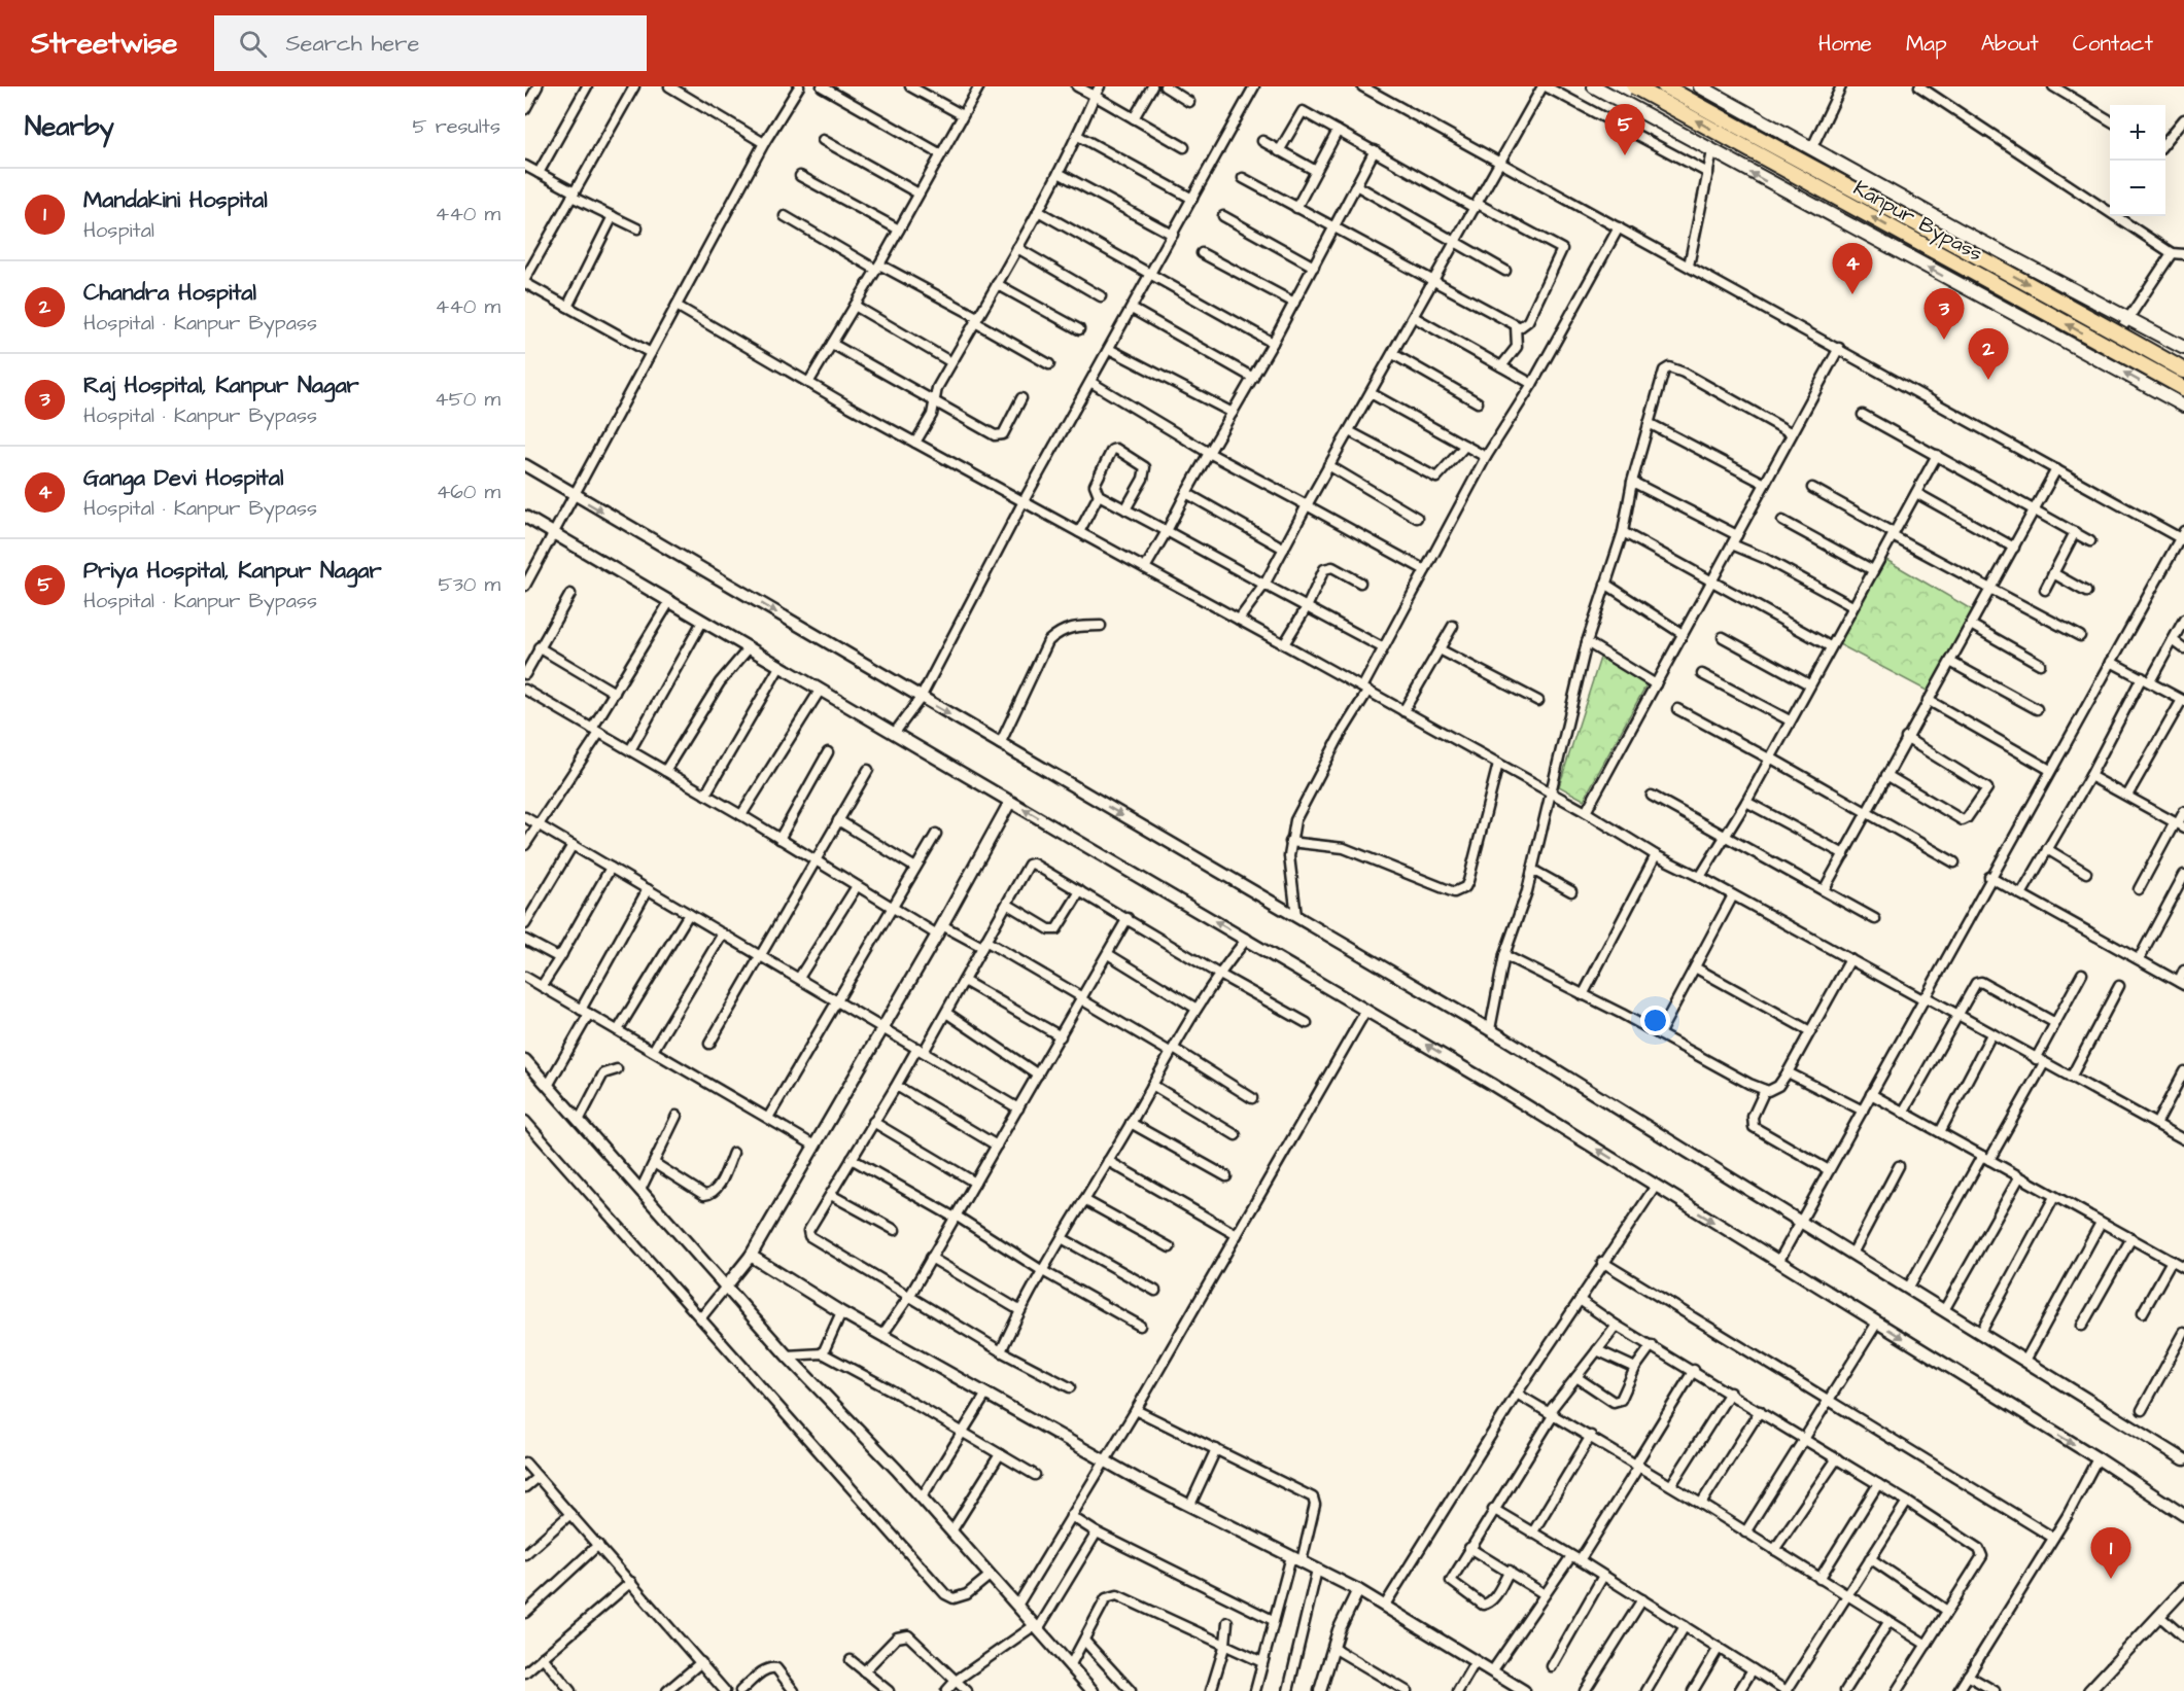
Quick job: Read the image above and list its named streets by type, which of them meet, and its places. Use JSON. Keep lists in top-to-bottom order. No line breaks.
{"streets":{"highway":["Kanpur Bypass"]},"page":{"header":"Streetwise","search":"Search here","nav":["Home","Map","About","Contact"],"heading":["Nearby","5 results"],"pins":["5","4","3","2","1"],"map_buttons":["+","−"],"list":[{"mark":"1","name":"Mandakini Hospital","note":"Hospital","value":"440 m"},{"mark":"2","name":"Chandra Hospital","note":"Hospital · Kanpur Bypass","value":"440 m"},{"mark":"3","name":"Raj Hospital, Kanpur Nagar","note":"Hospital · Kanpur Bypass","value":"450 m"},{"mark":"4","name":"Ganga Devi Hospital","note":"Hospital · Kanpur Bypass","value":"460 m"},{"mark":"5","name":"Priya Hospital, Kanpur Nagar","note":"Hospital · Kanpur Bypass","value":"530 m"}]}}
